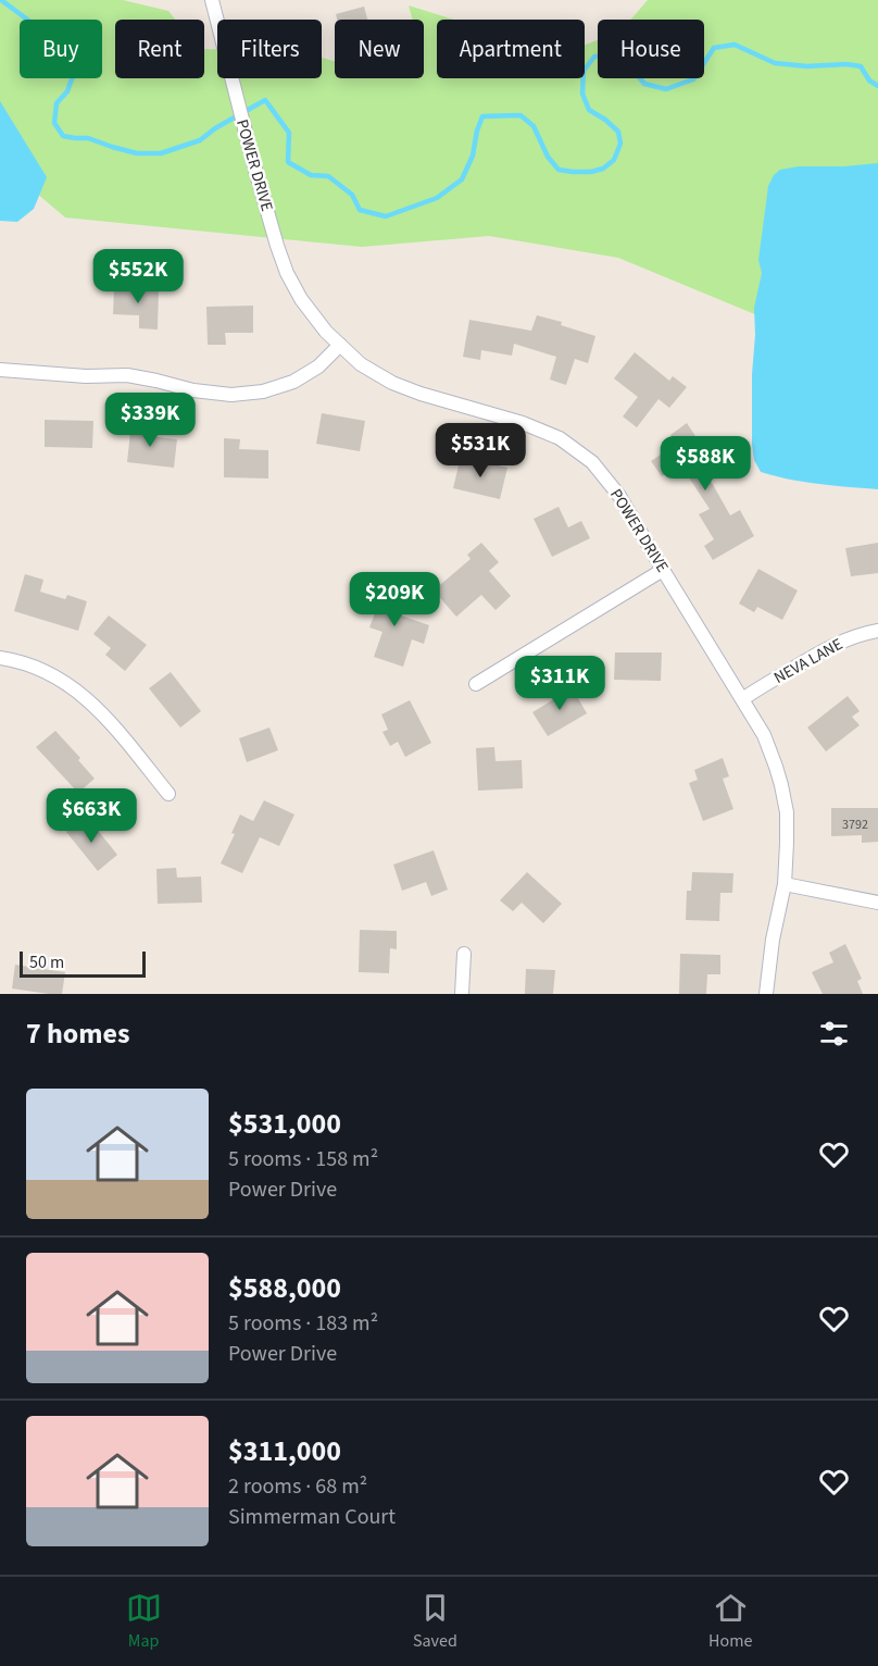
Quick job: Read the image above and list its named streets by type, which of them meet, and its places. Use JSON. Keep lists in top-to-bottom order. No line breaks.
{"streets":{"street":["POWER DRIVE","NEVA LANE"]},"crossings":[["POWER DRIVE","NEVA LANE"]],"house_numbers":["3792"],"scale_bar":"50 m","page":{"chip":["Buy","Rent","Filters","New","Apartment","House"],"price":["$552K","$339K","$531K","$588K","$209K","$311K","$663K"],"scale":"50 m","heading":"7 homes","list":[{"name":"$531,000","note":"5 rooms · 158 m² · Power Drive"},{"name":"$588,000","note":"5 rooms · 183 m² · Power Drive"},{"name":"$311,000","note":"2 rooms · 68 m² · Simmerman Court"}],"tabs":["Map","Saved","Home"]}}
